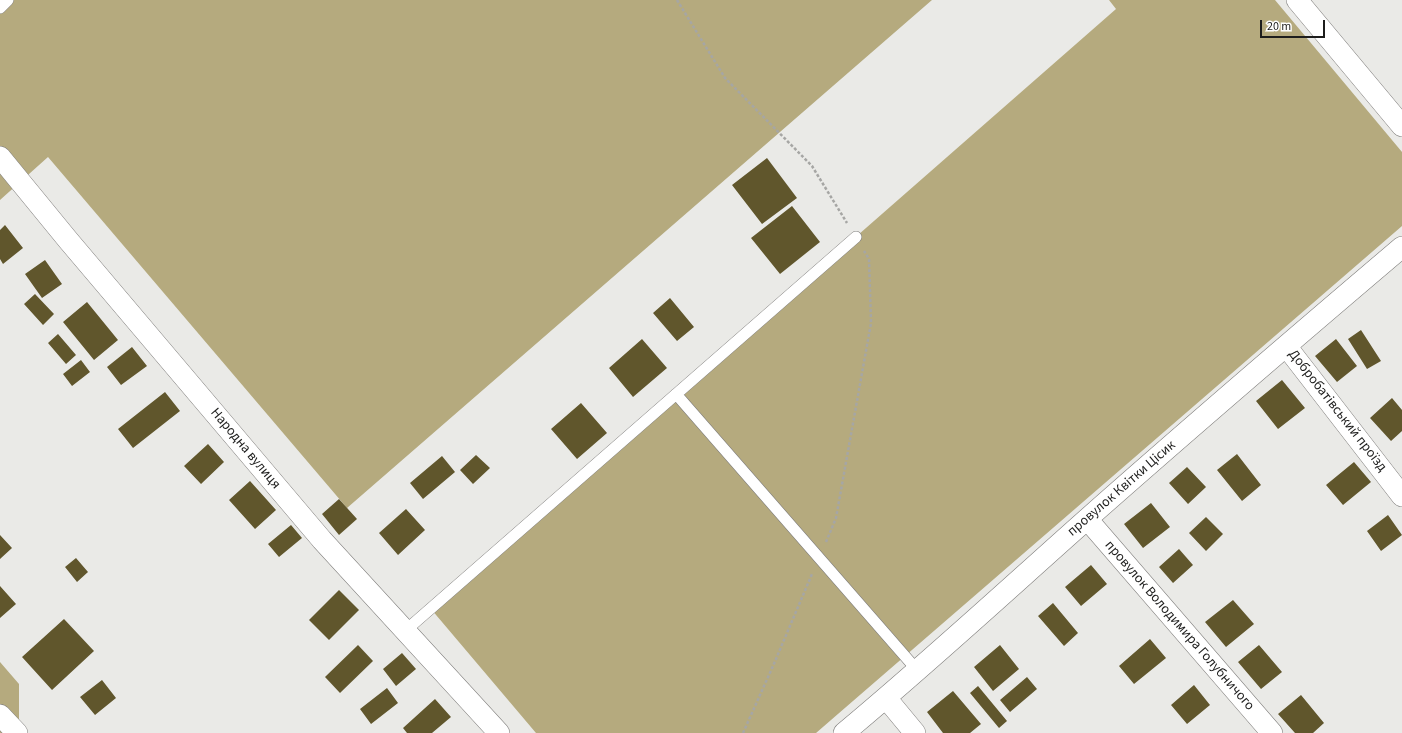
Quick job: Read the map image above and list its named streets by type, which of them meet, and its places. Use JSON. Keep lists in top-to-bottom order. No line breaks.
{"streets":{"street":["Добробатівський проїзд","Народна вулиця","провулок Квітки Цісик","провулок Володимира Голубничого"]},"crossings":[["Добробатівський проїзд","провулок Квітки Цісик"],["провулок Квітки Цісик","провулок Володимира Голубничого"]],"scale_bar":"20 m"}
